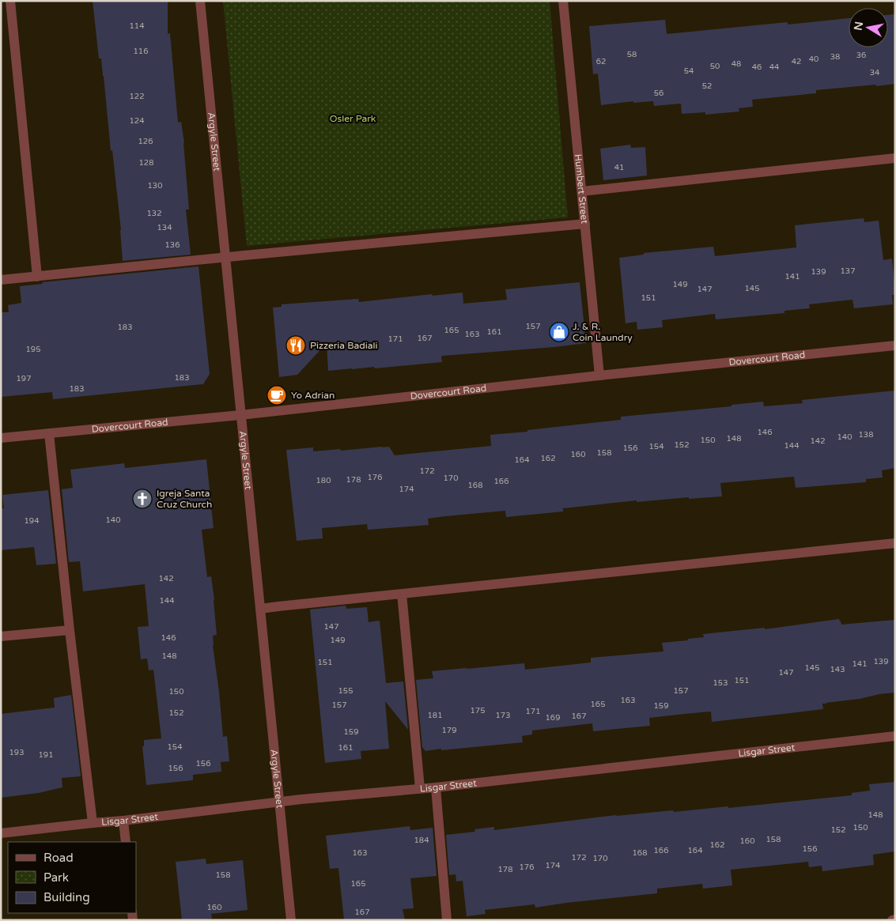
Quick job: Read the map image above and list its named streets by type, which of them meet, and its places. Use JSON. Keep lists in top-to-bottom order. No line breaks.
{"streets":{"street":["Argyle Street","Humbert Street","Dovercourt Road","Lisgar Street"]},"crossings":[["Argyle Street","Dovercourt Road"],["Argyle Street","Lisgar Street"],["Humbert Street","Dovercourt Road"]],"parks":["Osler Park"],"places":{"shop":["J. & R. Coin Laundry"],"restaurant":["Pizzeria Badiali"],"cafe":["Yo Adrian"],"church":["Igreja Santa Cruz Church"]},"house_numbers":["114","116","58","36","38","40","62","42","48","50","46","44","54","34","52","56","122","124","126","128","41","130","132","134","136","137","139","141","149","145","147","151","157","183","165","161","163","167","171","195","183","197","183","146","138","140","148","150","142","152","144","154","156","158","160","162","164","172","176","170","178","180","166","168","174","140","194","142","144","147","146","149","148","139","151","141","145","143","147","151","153","155","157","150","163","165","157","159","175","171","152","181","173","167","169","179","159","154","161","193","191","156","156","148","150","152","158","184","160","162","156","166","164","163","168","172","170","174","176","178","158","165","160","167"],"legend":["Road","Park","Building"],"north":"left"}
